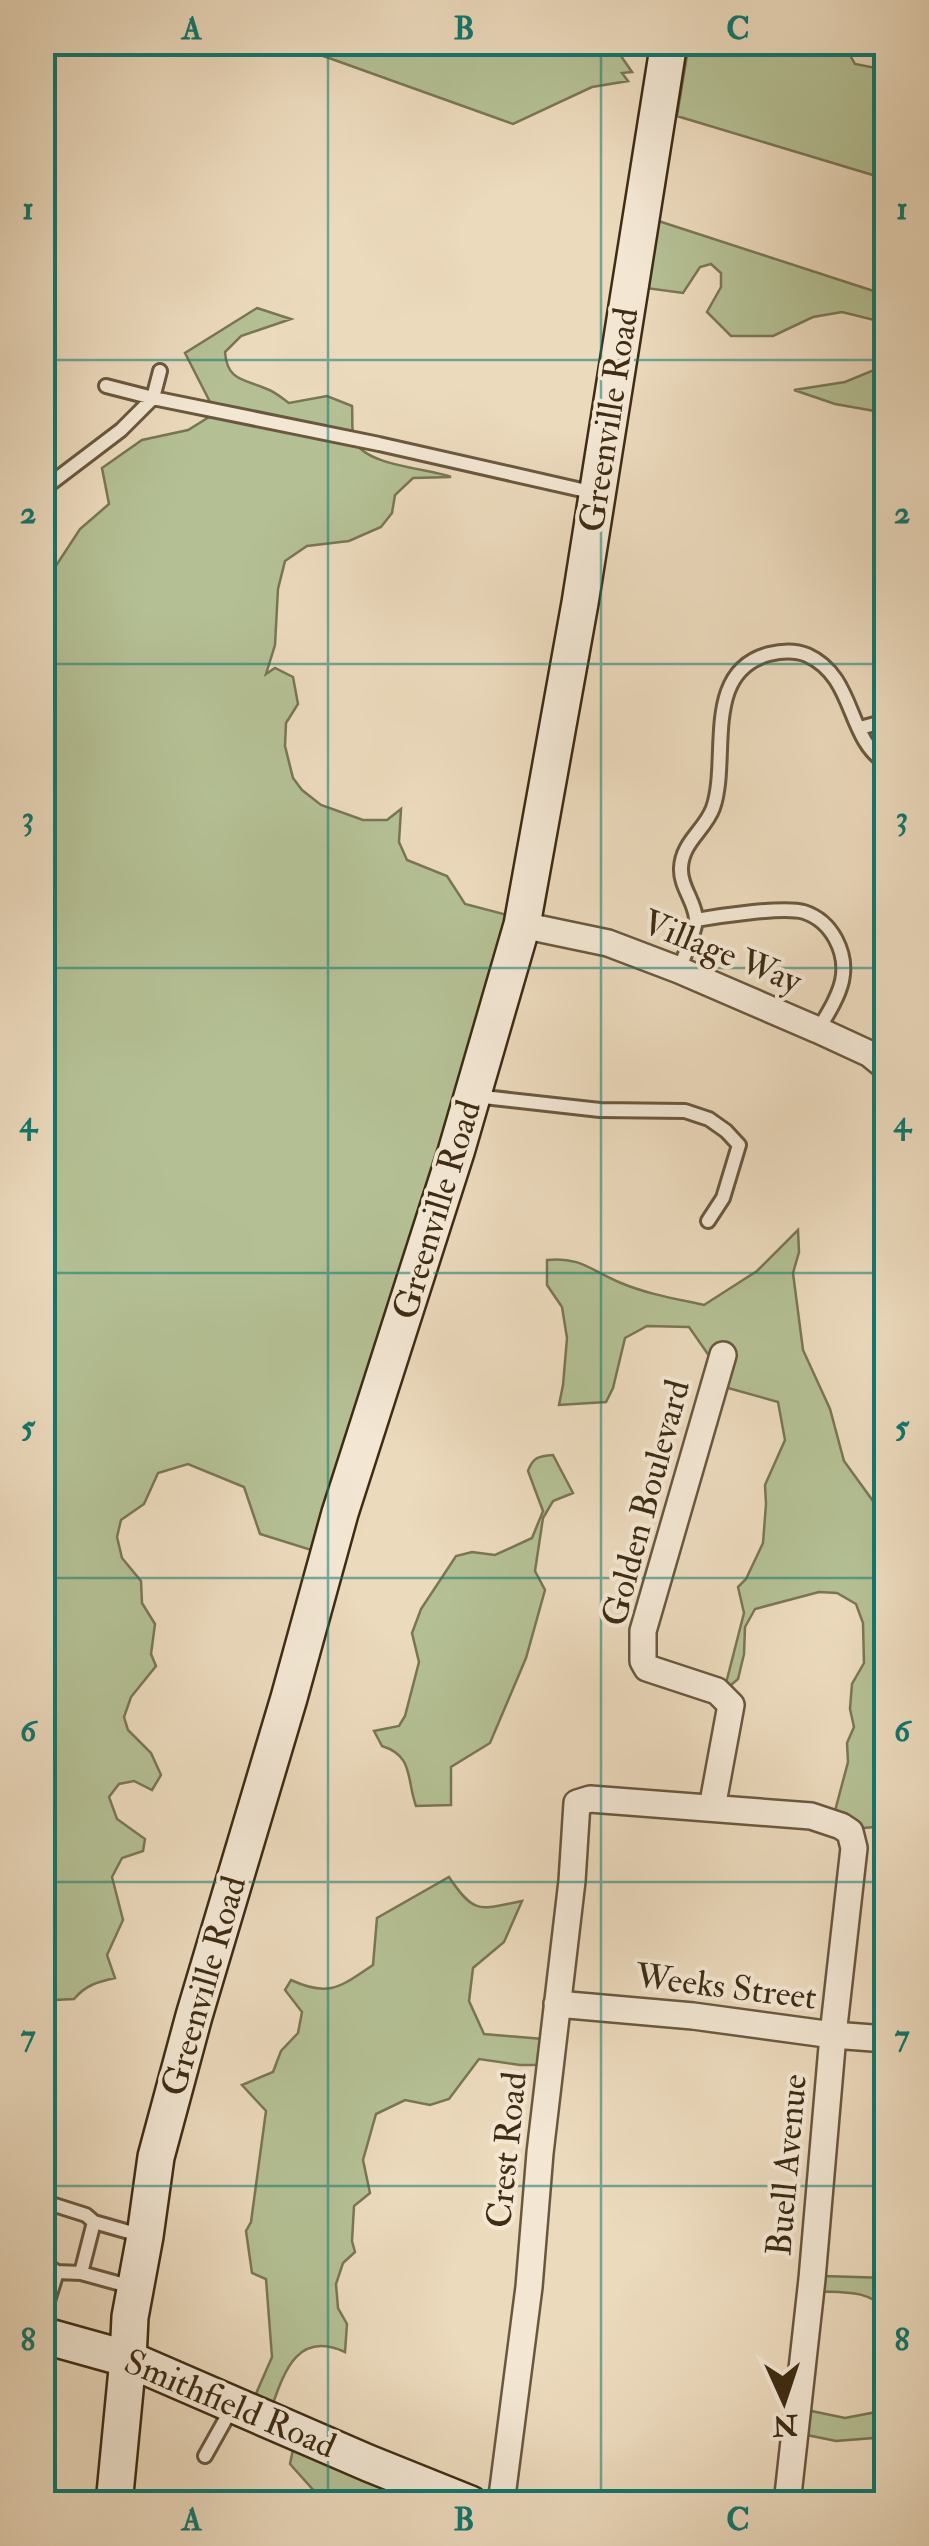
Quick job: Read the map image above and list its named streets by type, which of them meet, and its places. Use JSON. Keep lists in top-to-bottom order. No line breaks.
{"streets":{"main road":["Greenville Road","Smithfield Road"],"street":["Village Way","Golden Boulevard","Weeks Street","Crest Road","Buell Avenue"]},"crossings":[["Greenville Road","Village Way"],["Greenville Road","Smithfield Road"],["Golden Boulevard","Crest Road"],["Golden Boulevard","Buell Avenue"],["Weeks Street","Crest Road"],["Weeks Street","Buell Avenue"],["Crest Road","Buell Avenue"]],"north":"bottom","grid":{"columns":["A","B","C"],"rows":["1","2","3","4","5","6","7","8"]}}
